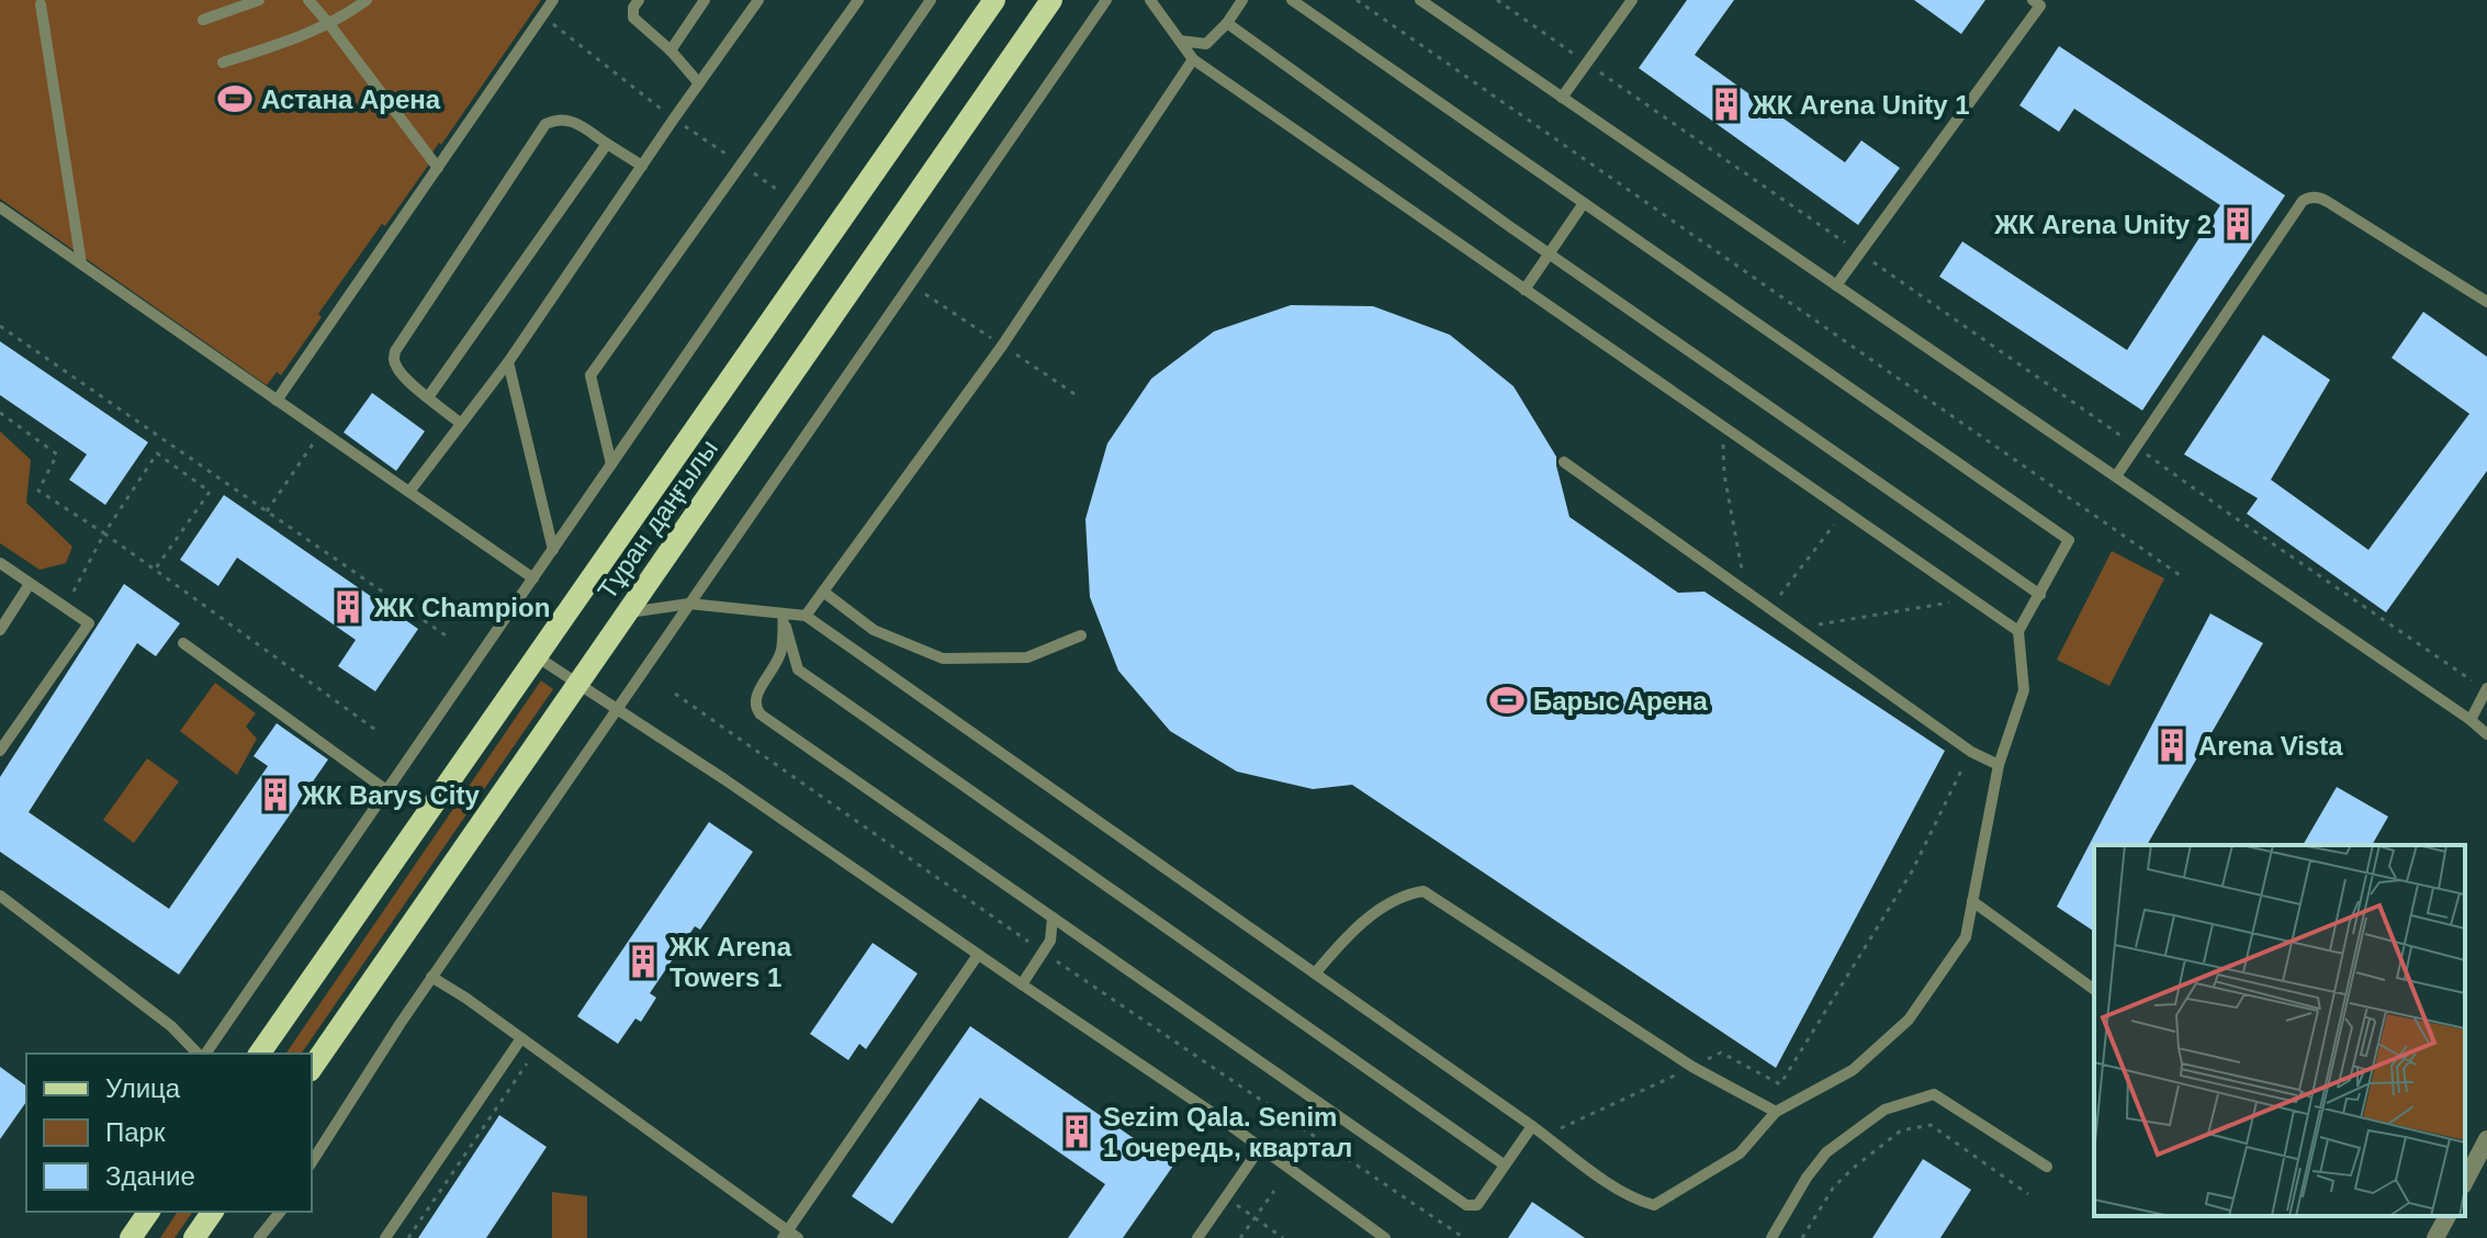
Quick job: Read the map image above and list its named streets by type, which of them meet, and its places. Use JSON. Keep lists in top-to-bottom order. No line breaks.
{"streets":{"main road":["Тұран даңғылы"]},"places":{"sports":["Астана Арена","Барыс Арена"],"building":["ЖК Arena Unity 1","ЖК Arena Unity 2","ЖК Champion","Arena Vista","ЖК Barys City","ЖК Arena Towers 1","Sezim Qala. Senim 1 очередь, квартал"]},"legend":["Улица","Парк","Здание"]}
